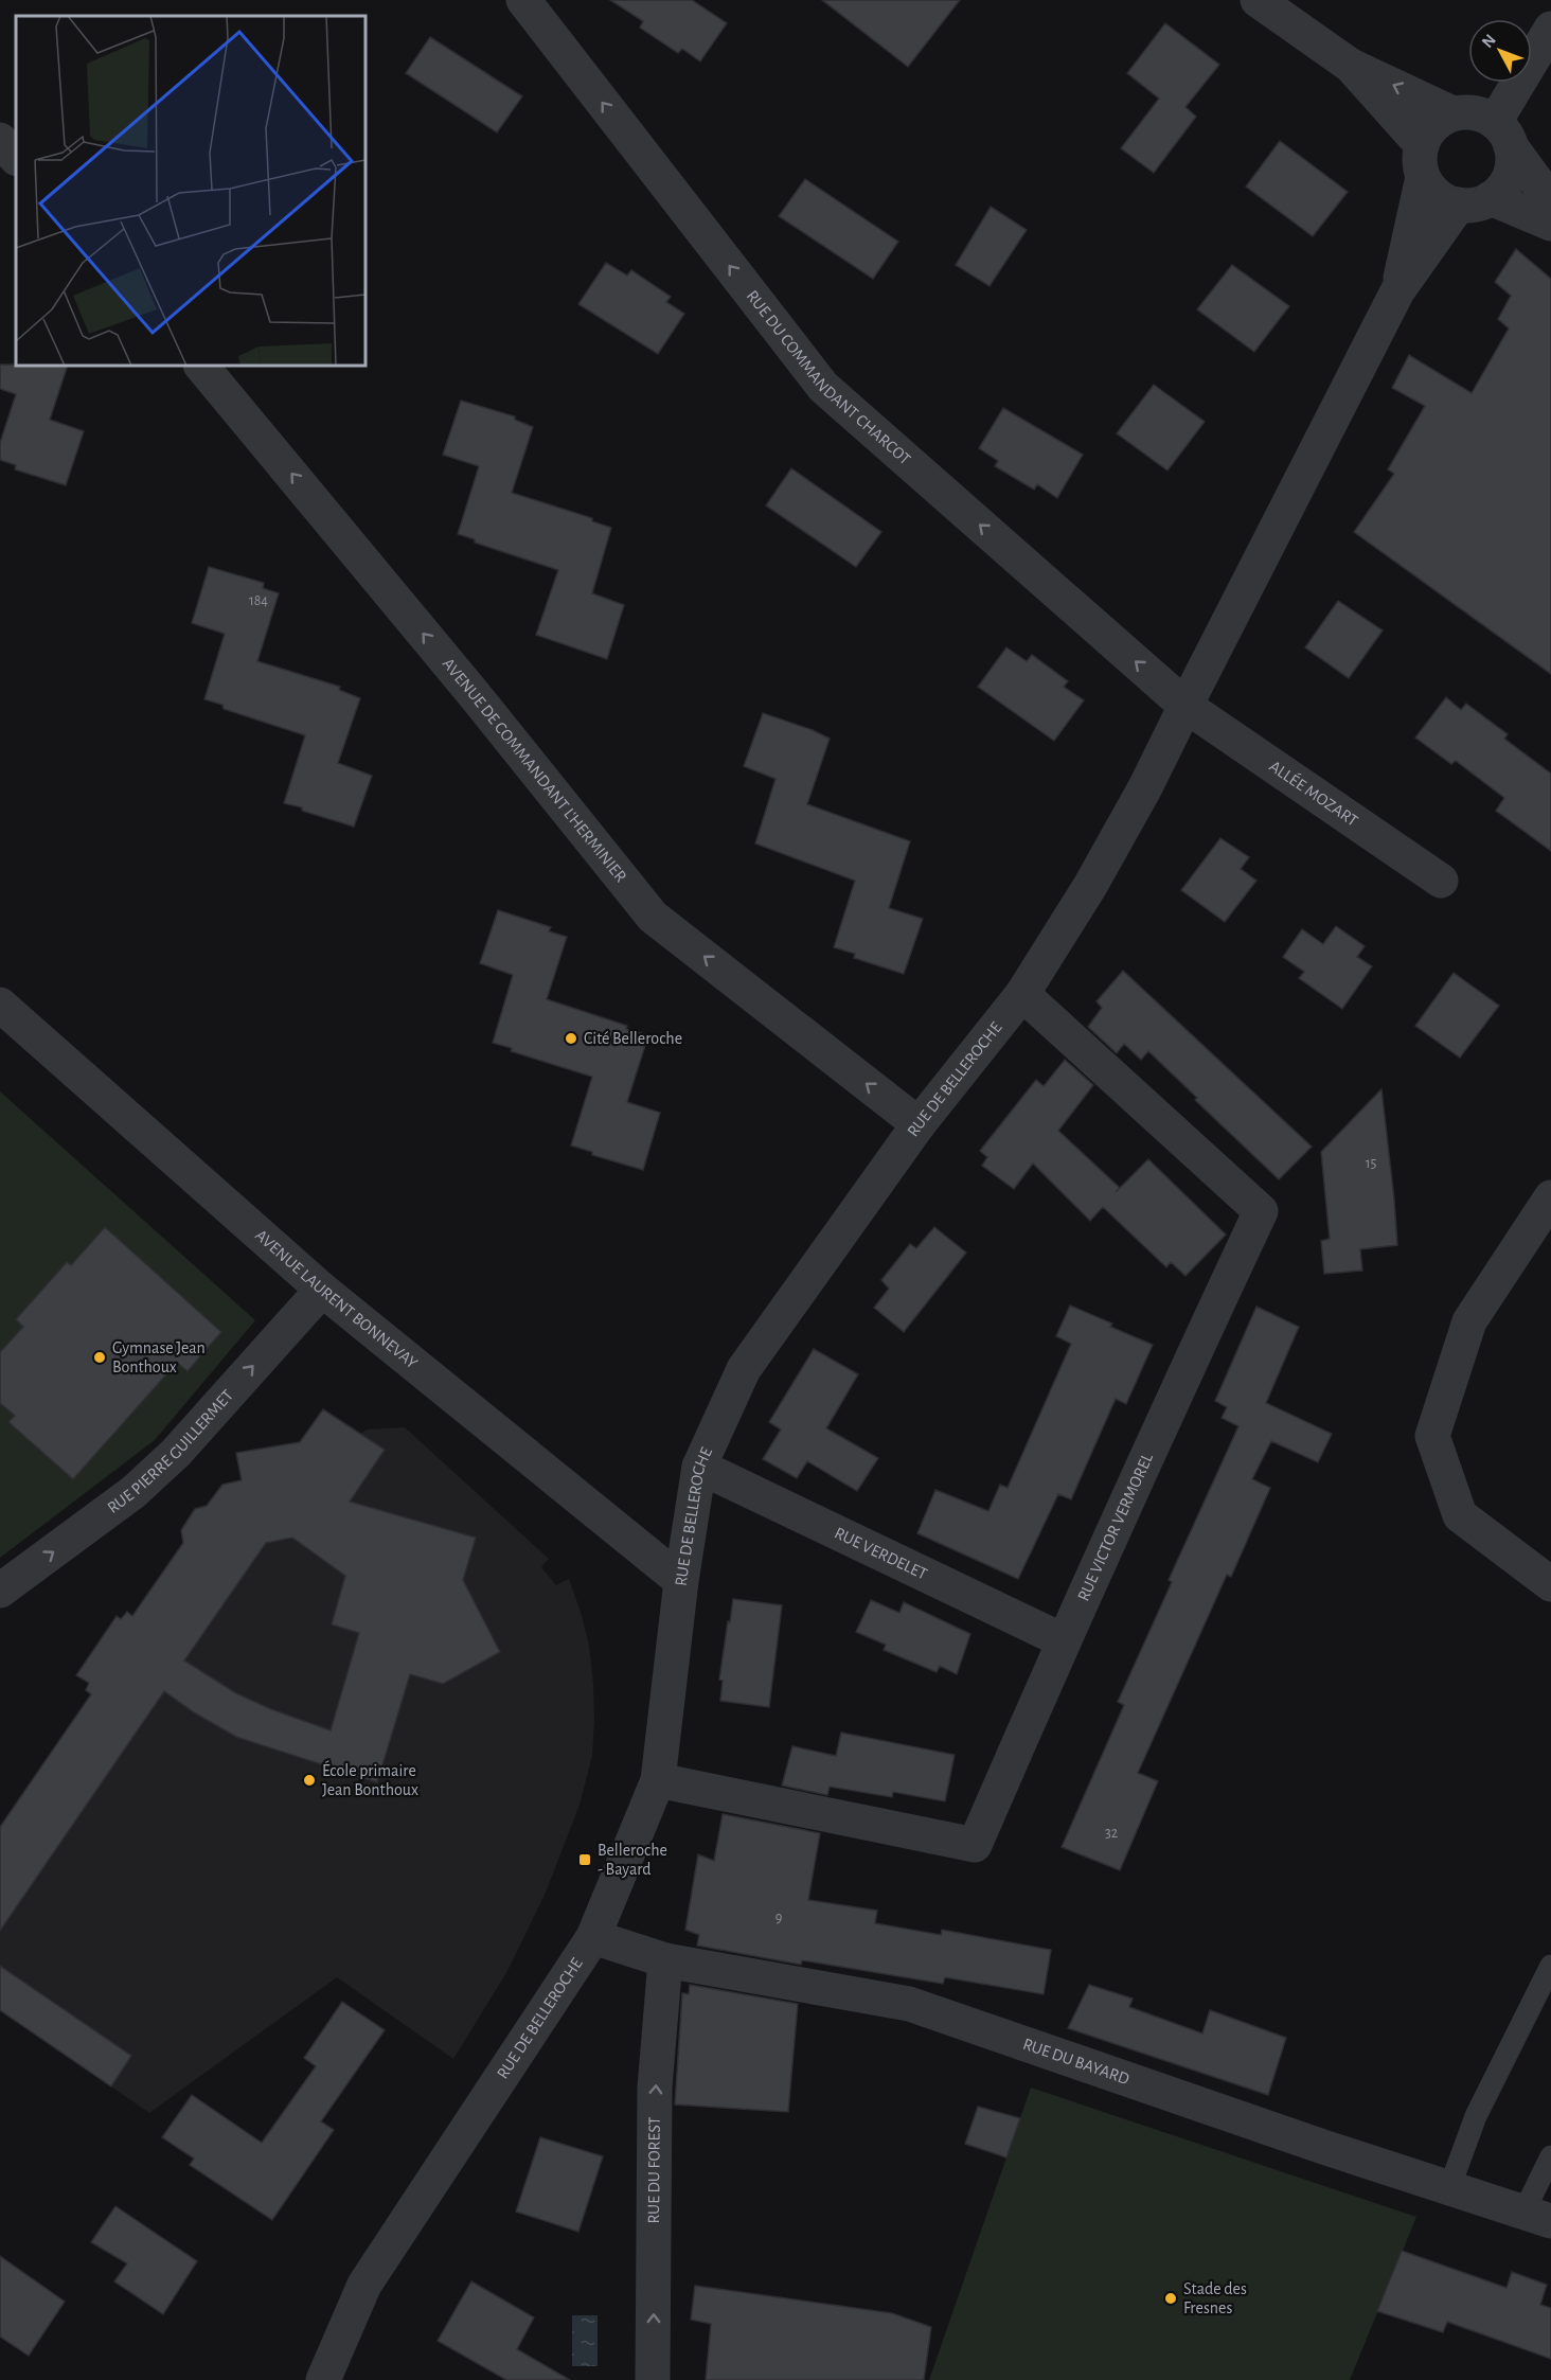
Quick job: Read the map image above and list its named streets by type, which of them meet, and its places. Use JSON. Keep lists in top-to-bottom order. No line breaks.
{"streets":{"street":["RUE DU COMMANDANT CHARCOT","AVENUE DE COMMANDANT L'HERMINIER","ALLÉE MOZART","RUE DE BELLEROCHE","AVENUE LAURENT BONNEVAY","RUE PIERRE GUILLERMET","RUE VICTOR VERMOREL","RUE VERDELET","RUE DU BAYARD","RUE DU FOREST"]},"crossings":[["RUE DU COMMANDANT CHARCOT","ALLÉE MOZART"],["RUE DU COMMANDANT CHARCOT","RUE DE BELLEROCHE"],["AVENUE DE COMMANDANT L'HERMINIER","RUE DE BELLEROCHE"],["ALLÉE MOZART","RUE DE BELLEROCHE"],["RUE DE BELLEROCHE","AVENUE LAURENT BONNEVAY"],["RUE DE BELLEROCHE","RUE VICTOR VERMOREL"],["RUE DE BELLEROCHE","RUE VERDELET"],["RUE DE BELLEROCHE","RUE DU BAYARD"],["AVENUE LAURENT BONNEVAY","RUE PIERRE GUILLERMET"],["RUE VICTOR VERMOREL","RUE VERDELET"],["RUE DU BAYARD","RUE DU FOREST"]],"one_way":["RUE DU COMMANDANT CHARCOT","AVENUE DE COMMANDANT L'HERMINIER","RUE PIERRE GUILLERMET","RUE DU FOREST"],"places":{"other":["Cité Belleroche","Gymnase Jean Bonthoux","École primaire Jean Bonthoux","Stade des Fresnes"],"transit":["Belleroche - Bayard"]},"house_numbers":["184","15","32","9"],"north":"top left"}
